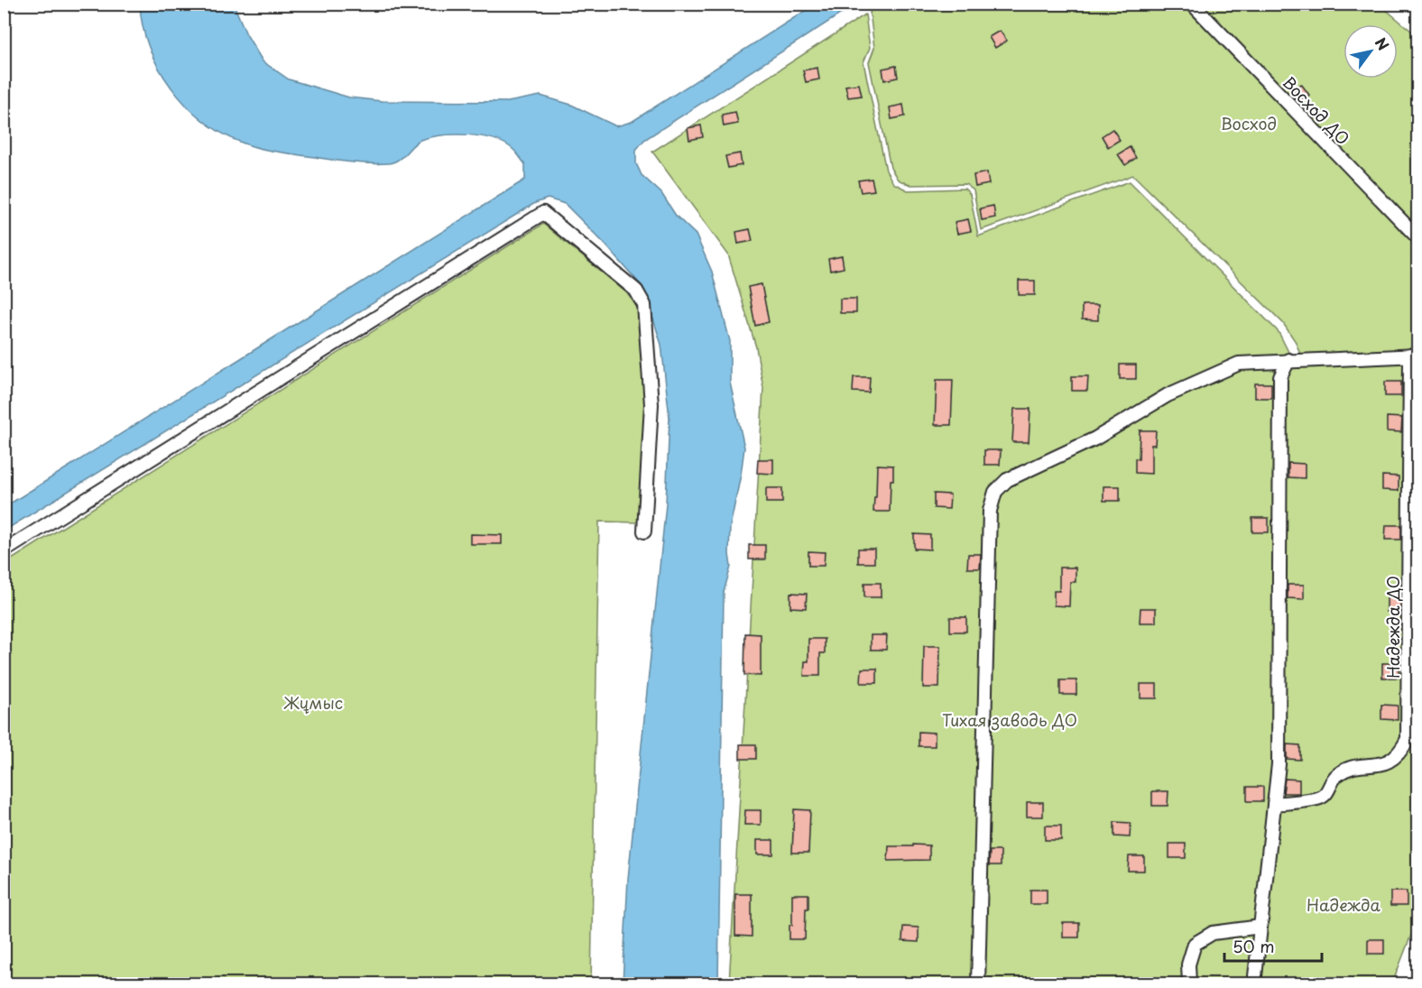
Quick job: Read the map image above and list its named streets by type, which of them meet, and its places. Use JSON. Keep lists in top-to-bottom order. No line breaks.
{"streets":{"street":["Восход ДО","Надежда ДО"]},"parks":["Восход","Жұмыс","Тихая заводь ДО","Надежда"],"scale_bar":"50 m","north":"top right"}
